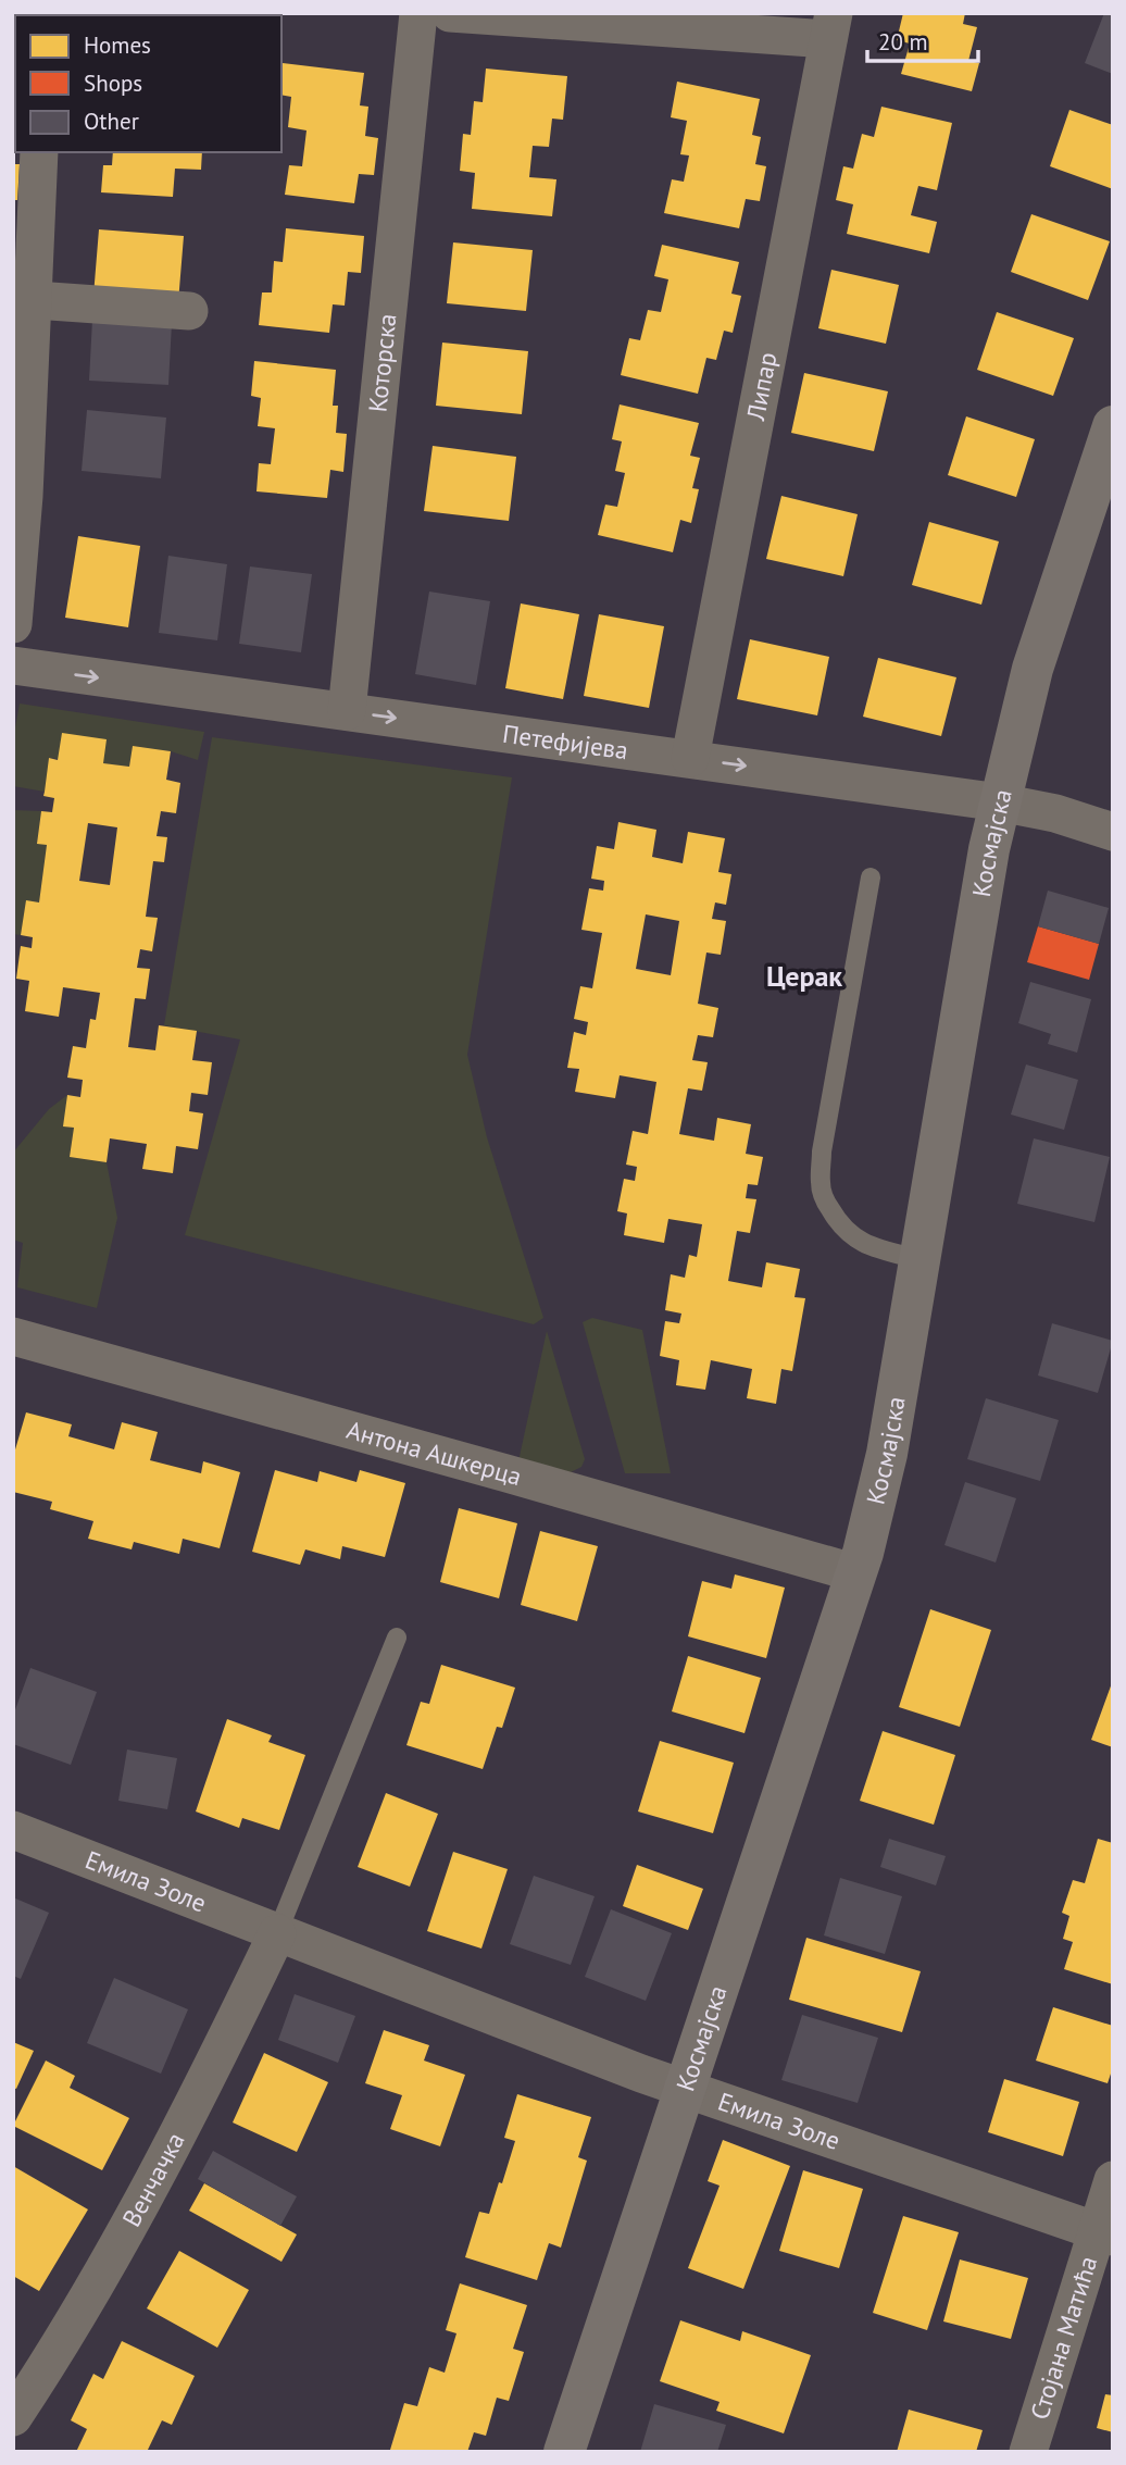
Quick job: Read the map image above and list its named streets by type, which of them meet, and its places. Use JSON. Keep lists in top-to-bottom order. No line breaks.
{"streets":{"street":["Которска","Липар","Петефијева","Космајска","Антона Ашкерца","Емила Золе","Венчачка","Стојана Матића"]},"crossings":[["Которска","Петефијева"],["Липар","Петефијева"],["Петефијева","Космајска"],["Космајска","Антона Ашкерца"],["Космајска","Емила Золе"],["Емила Золе","Венчачка"],["Емила Золе","Стојана Матића"]],"one_way":["Петефијева"],"districts":["Церак"],"legend":["Homes","Shops","Other"],"scale_bar":"20 m"}
